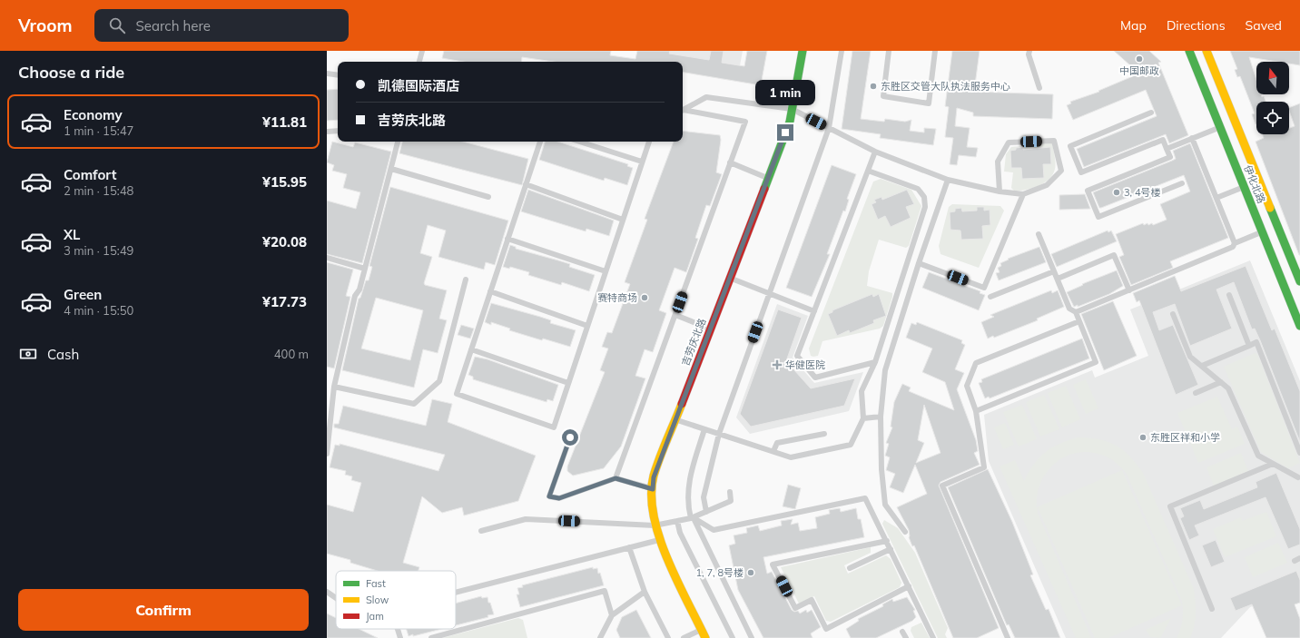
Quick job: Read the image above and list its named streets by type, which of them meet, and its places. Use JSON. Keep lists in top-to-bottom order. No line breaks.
{"streets":{"main road":["伊化北路","吉劳庆北路"]},"places":{"other":["中国邮政","东胜区交管大队执法服务中心","3, 4号楼","赛特商场","东胜区祥和小学","1, 7, 8号楼"],"health":["华健医院"]},"legend":["Fast","Slow","Jam"],"north":"top","page":{"header":"Vroom","search":"Search here","nav":["Map","Directions","Saved"],"heading":"Choose a ride","banner":["凯德国际酒店","吉劳庆北路"],"bubble":"1 min","list":[{"name":"Economy","note":"1 min · 15:47","value":"¥11.81"},{"name":"Comfort","note":"2 min · 15:48","value":"¥15.95"},{"name":"XL","note":"3 min · 15:49","value":"¥20.08"},{"name":"Green","note":"4 min · 15:50","value":"¥17.73"}],"pay":["Cash","400 m"],"buttons":"Confirm"}}
